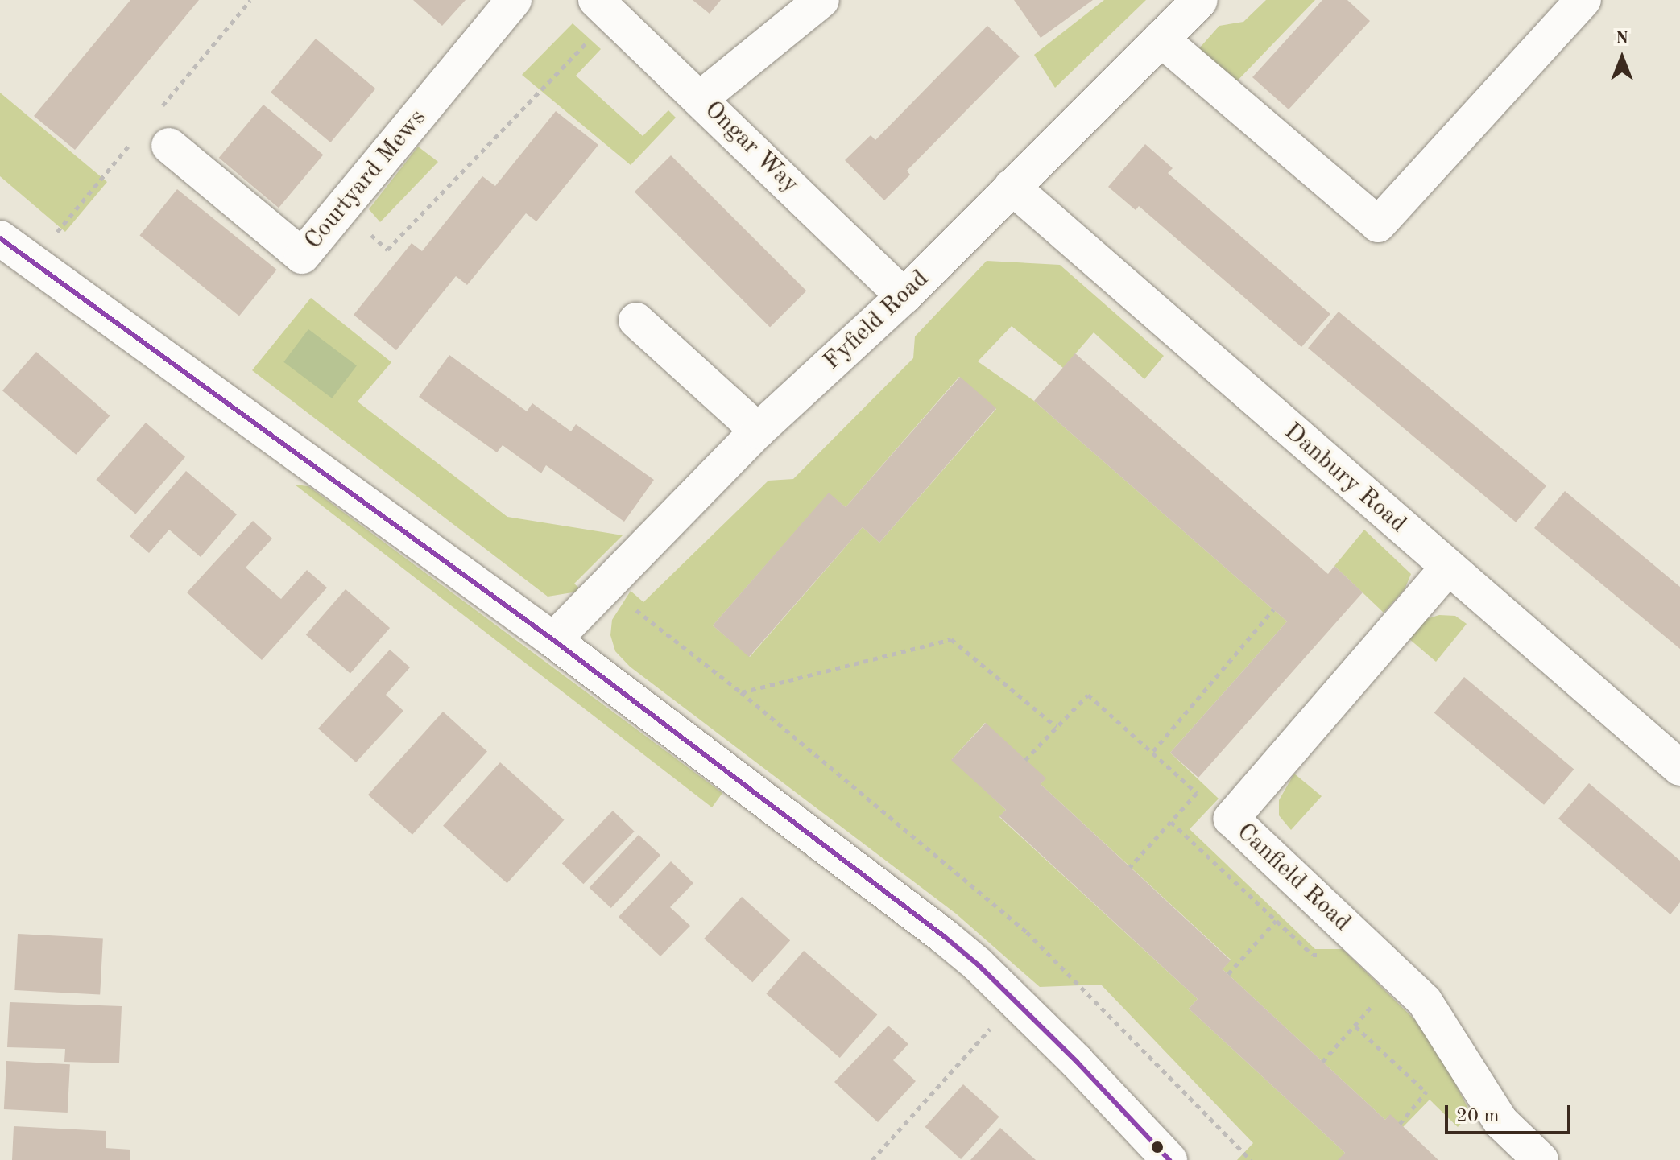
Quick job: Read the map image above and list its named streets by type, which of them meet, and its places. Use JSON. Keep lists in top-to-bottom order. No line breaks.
{"streets":{"street":["Ongar Way","Courtyard Mews","Fyfield Road","Danbury Road","Canfield Road"]},"crossings":[["Ongar Way","Fyfield Road"],["Fyfield Road","Danbury Road"],["Danbury Road","Canfield Road"]],"scale_bar":"20 m","north":"top"}
